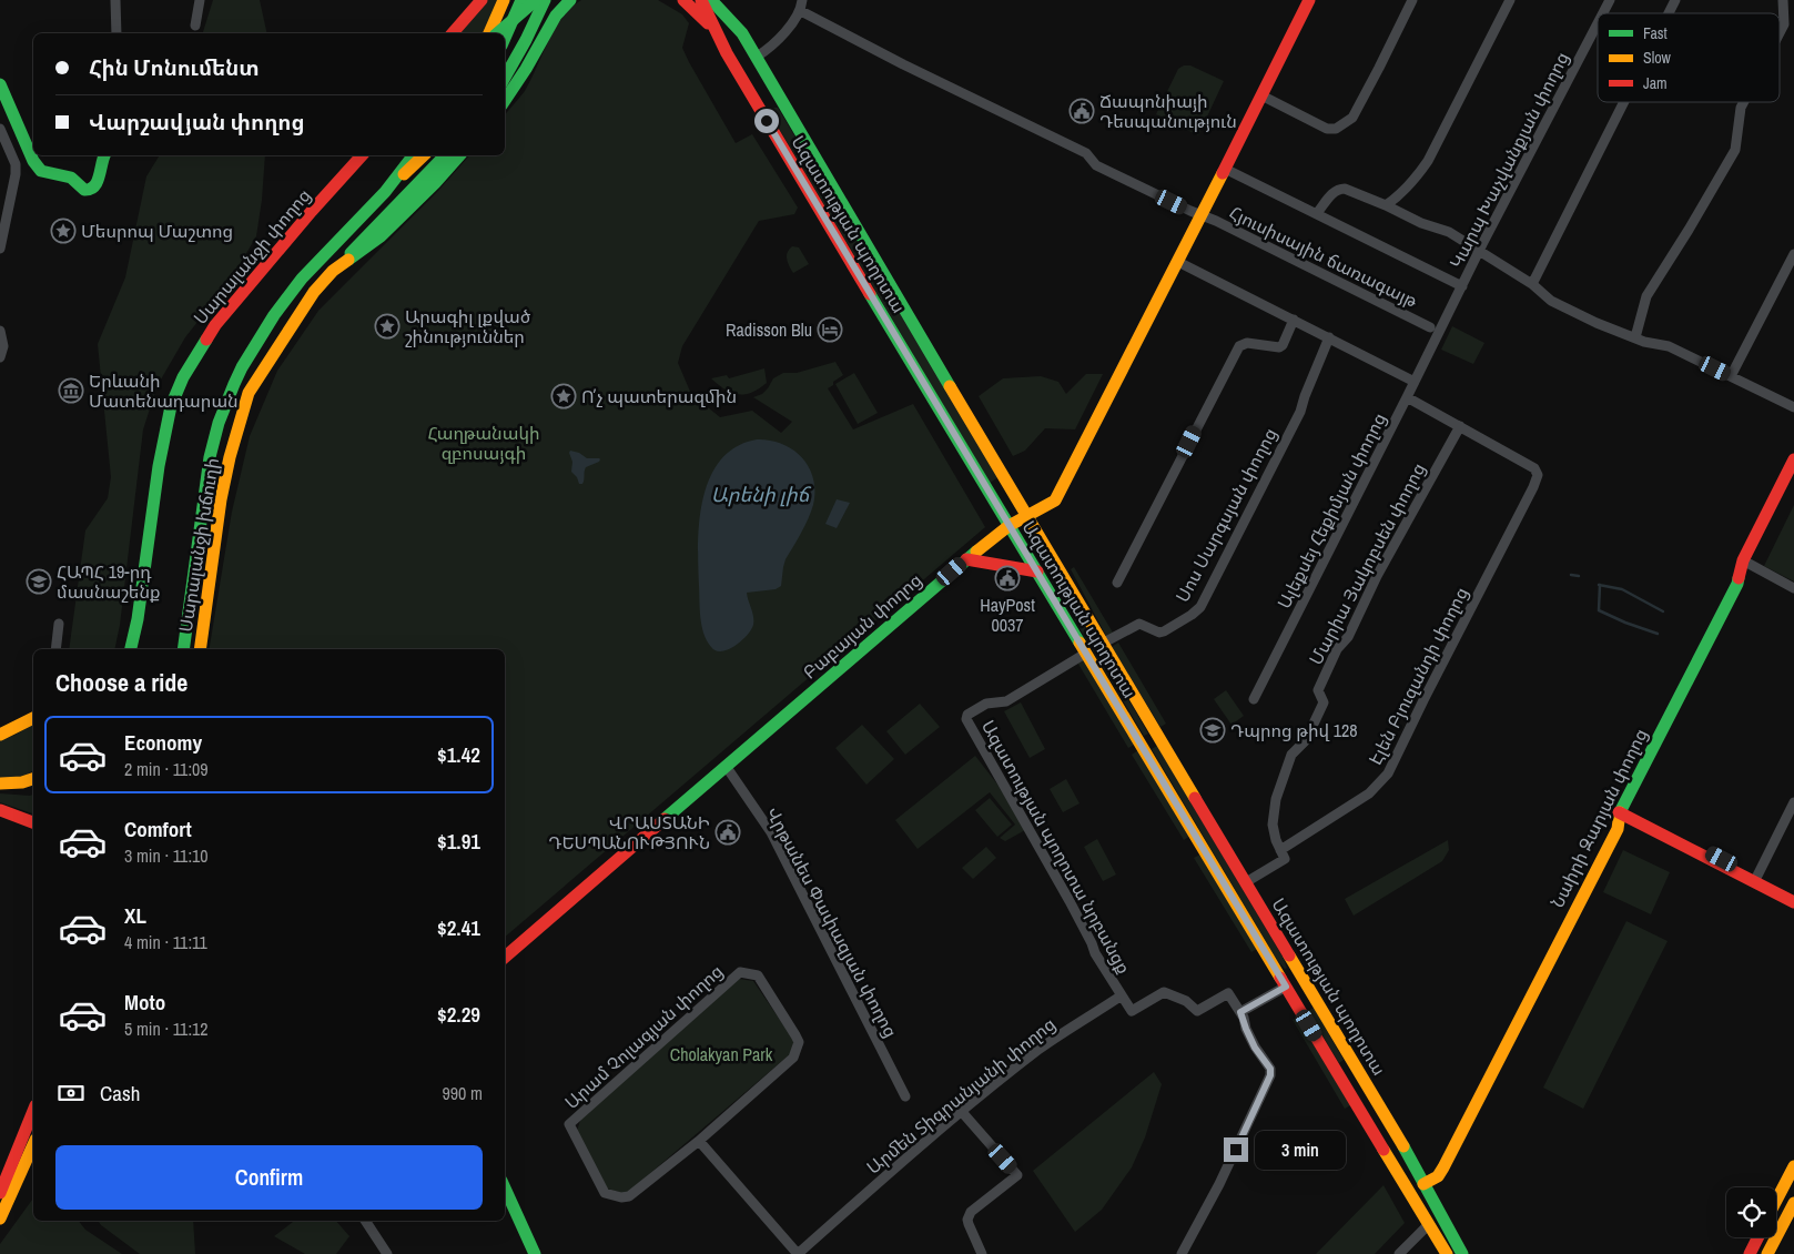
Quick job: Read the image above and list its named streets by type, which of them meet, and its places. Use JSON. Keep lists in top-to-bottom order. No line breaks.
{"streets":{"main road":["Ազատության պողոտա","Սարալանջի փողոց","Սարալանջի խճուղի","Բաբայան փողոց","Նաիրի Զարյան փողոց"],"street":["Կարպ Խաչվանքյան փողոց","Հյուսիսային ճառագայթ","Ալեքսեյ Հեքիմյան փողոց","Սոս Սարգսյան փողոց","Մարիա Յակոբսեն փողոց","Էլեն Բյուզանդի փողոց","Ազատության պողոտա նրբանցք","Վրթանես Փափազյան փողոց","Արամ Չոլագյան փողոց","Արմեն Տիգրանյանի փողոց"]},"crossings":[["Կարպ Խաչվանքյան փողոց","Ալեքսեյ Հեքիմյան փողոց"],["Ազատության պողոտա","Սոս Սարգսյան փողոց"],["Ազատության պողոտա","Բաբայան փողոց"],["Ազատության պողոտա","Նաիրի Զարյան փողոց"],["Ազատության պողոտա","Ազատության պողոտա նրբանցք"],["Հյուսիսային ճառագայթ","Բաբայան փողոց"],["Մարիա Յակոբսեն փողոց","Էլեն Բյուզանդի փողոց"],["Բաբայան փողոց","Վրթանես Փափազյան փողոց"],["Ազատության պողոտա նրբանցք","Արմեն Տիգրանյանի փողոց"]],"water":["Արենի լիճ"],"parks":["Հաղթանակի զբոսայգի","Cholakyan Park"],"places":{"public building":["Ճապոնիայի Դեսպանություն","HayPost 0037","ՎՐԱՍՏԱՆԻ ԴԵՍՊԱՆՈՒԹՅՈՒՆ"],"place":["Մեսրոպ Մաշտոց","Արագիլ լքված շինություններ","Ո՛չ պատերազմին"],"hotel":["Radisson Blu"],"museum":["Երևանի Մատենադարան"],"school or university":["ՀԱՊՀ 19-րդ մասնաշենք","Դպրոց թիվ 128"]},"legend":["Fast","Slow","Jam"],"page":{"banner":["Հին Մոնումենտ","Վարշավյան փողոց"],"heading":"Choose a ride","list":[{"name":"Economy","note":"2 min · 11:09","value":"$1.42"},{"name":"Comfort","note":"3 min · 11:10","value":"$1.91"},{"name":"XL","note":"4 min · 11:11","value":"$2.41"},{"name":"Moto","note":"5 min · 11:12","value":"$2.29"}],"pay":["Cash","990 m"],"bubble":"3 min","buttons":"Confirm"}}
